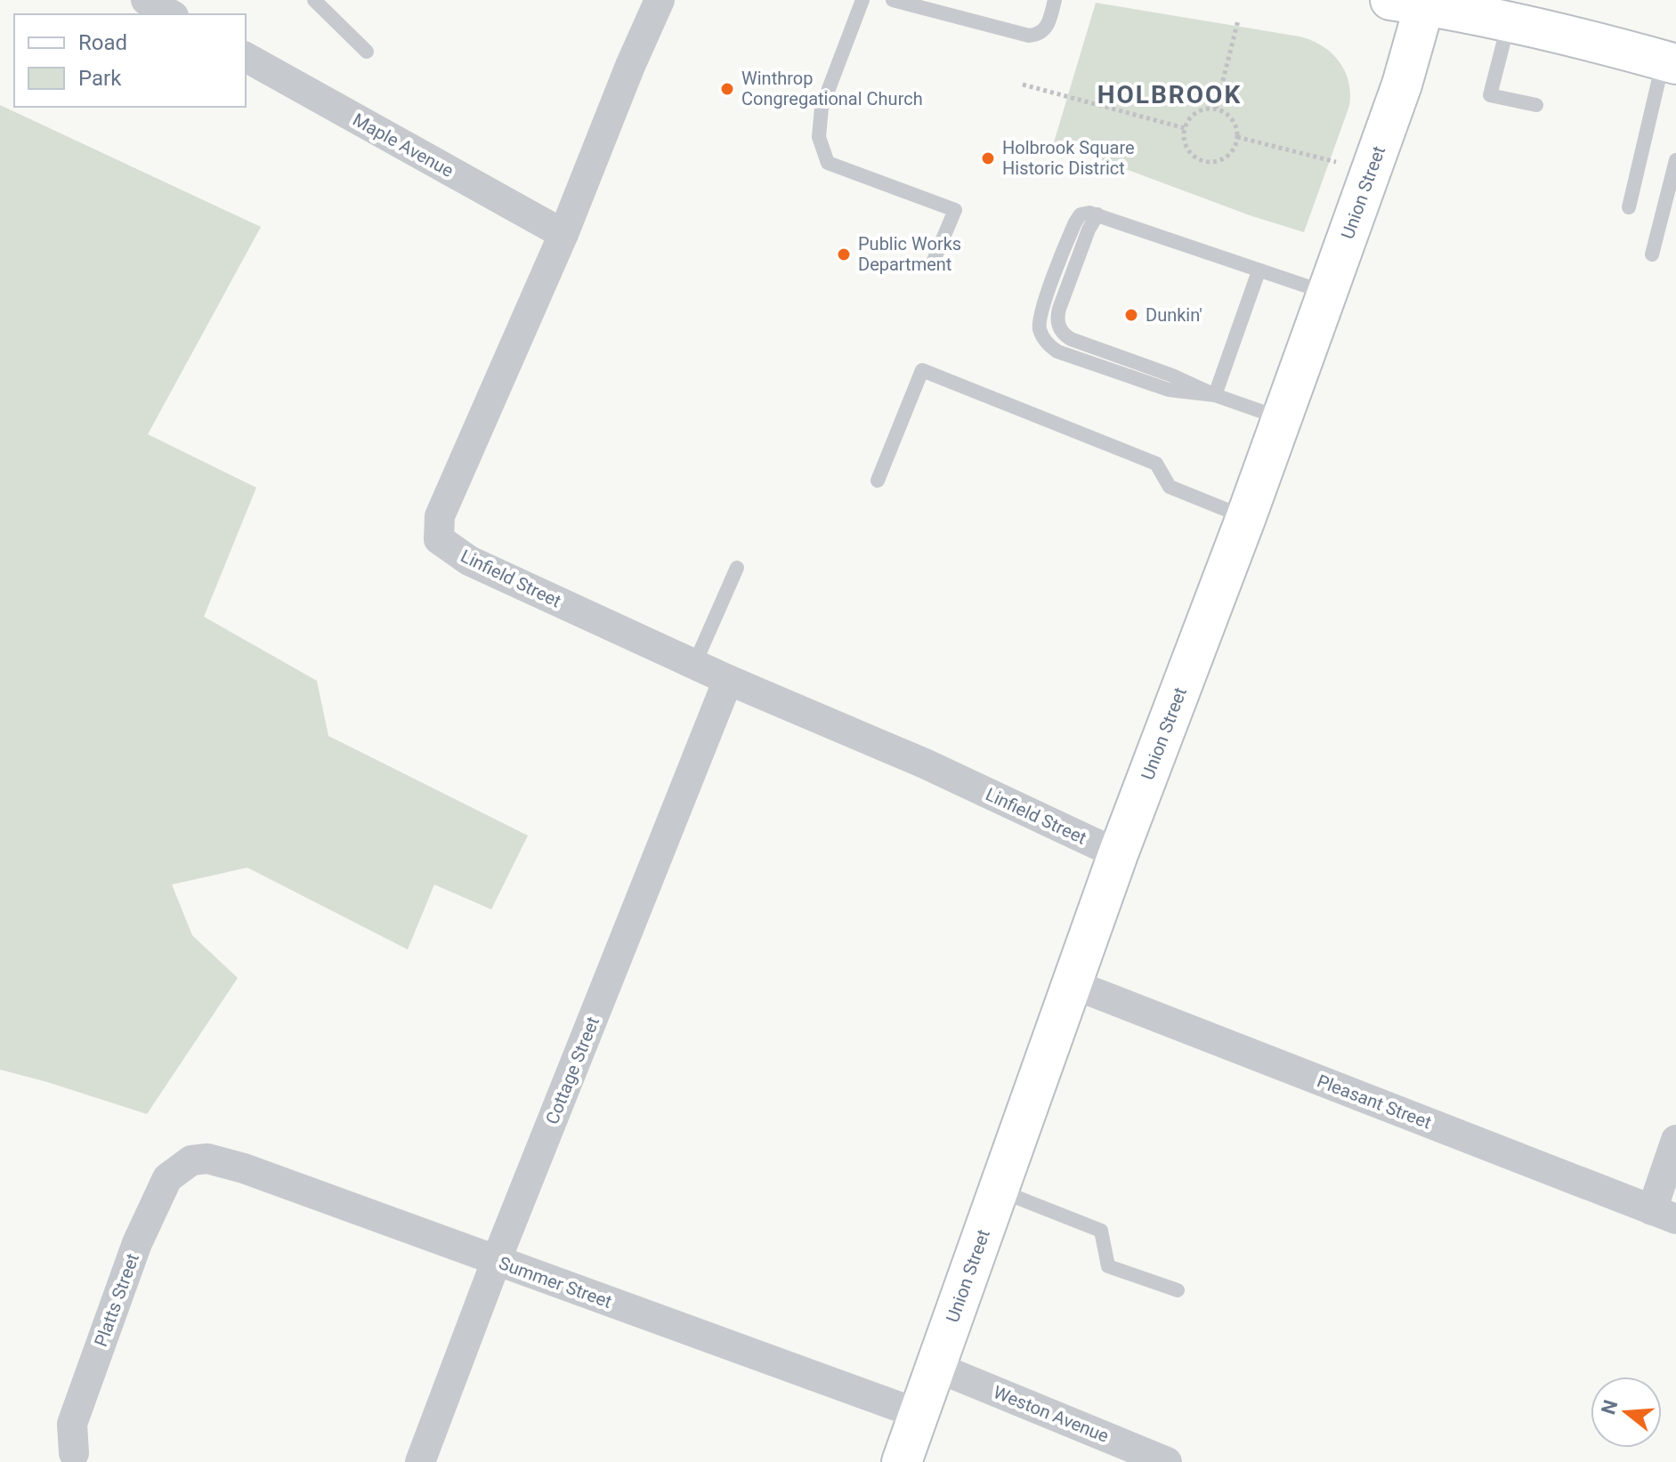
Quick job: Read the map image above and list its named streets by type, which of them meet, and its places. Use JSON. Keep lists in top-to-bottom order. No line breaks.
{"streets":{"main road":["Union Street"],"street":["Maple Avenue","Linfield Street","Cottage Street","Pleasant Street","Summer Street","Platts Street","Weston Avenue"]},"crossings":[["Maple Avenue","Linfield Street"],["Union Street","Linfield Street"],["Union Street","Pleasant Street"],["Union Street","Summer Street"],["Union Street","Weston Avenue"],["Linfield Street","Cottage Street"],["Cottage Street","Summer Street"],["Summer Street","Platts Street"]],"districts":["HOLBROOK"],"places":["Winthrop Congregational Church","Holbrook Square Historic District","Public Works Department","Dunkin'"],"legend":["Road","Park"],"north":"left"}
